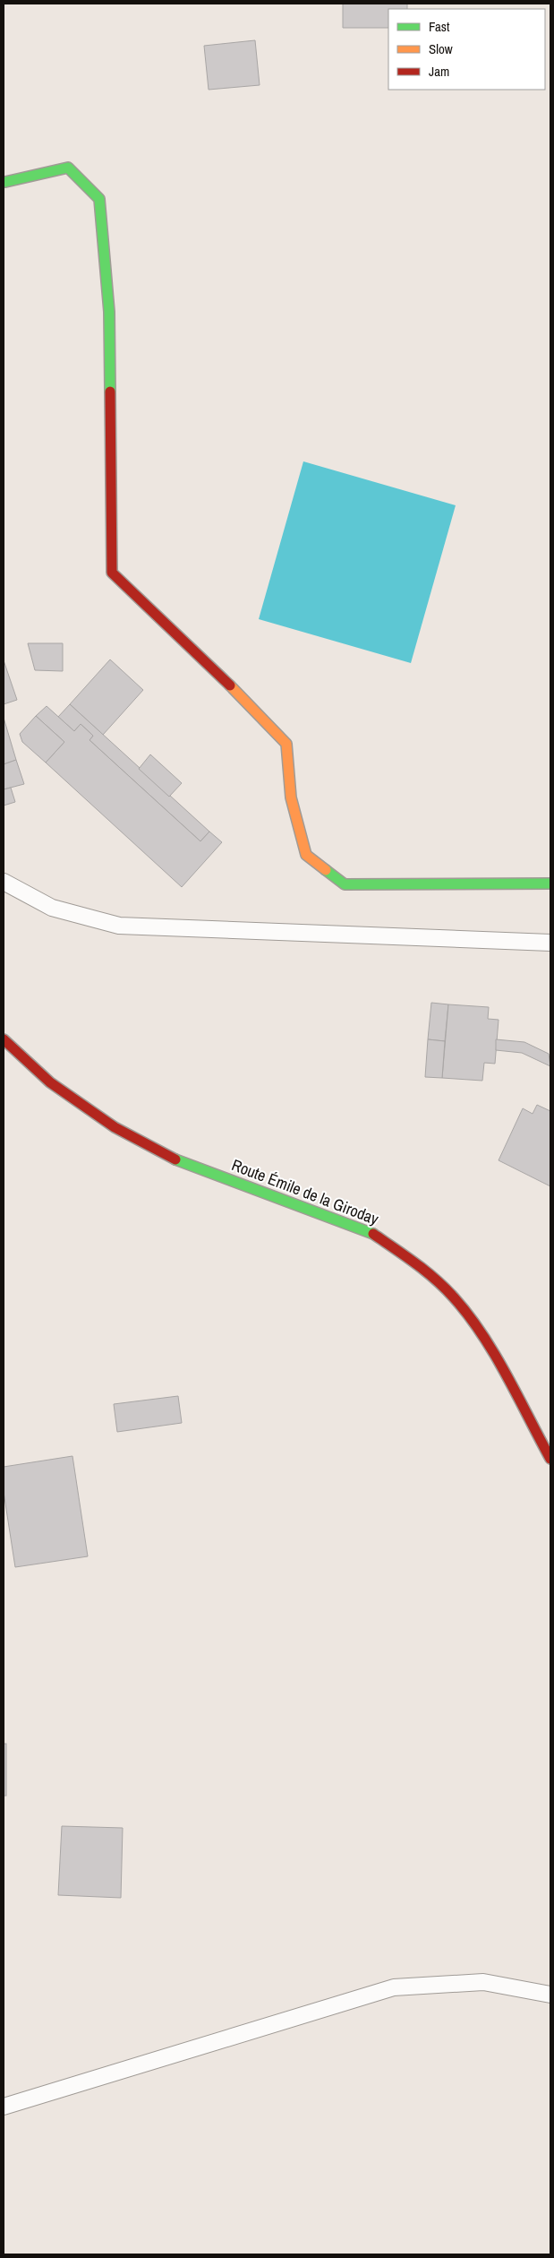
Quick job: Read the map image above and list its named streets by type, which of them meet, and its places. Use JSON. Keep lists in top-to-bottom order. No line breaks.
{"streets":{"street":["Route Émile de la Giroday"]},"legend":["Fast","Slow","Jam"]}
